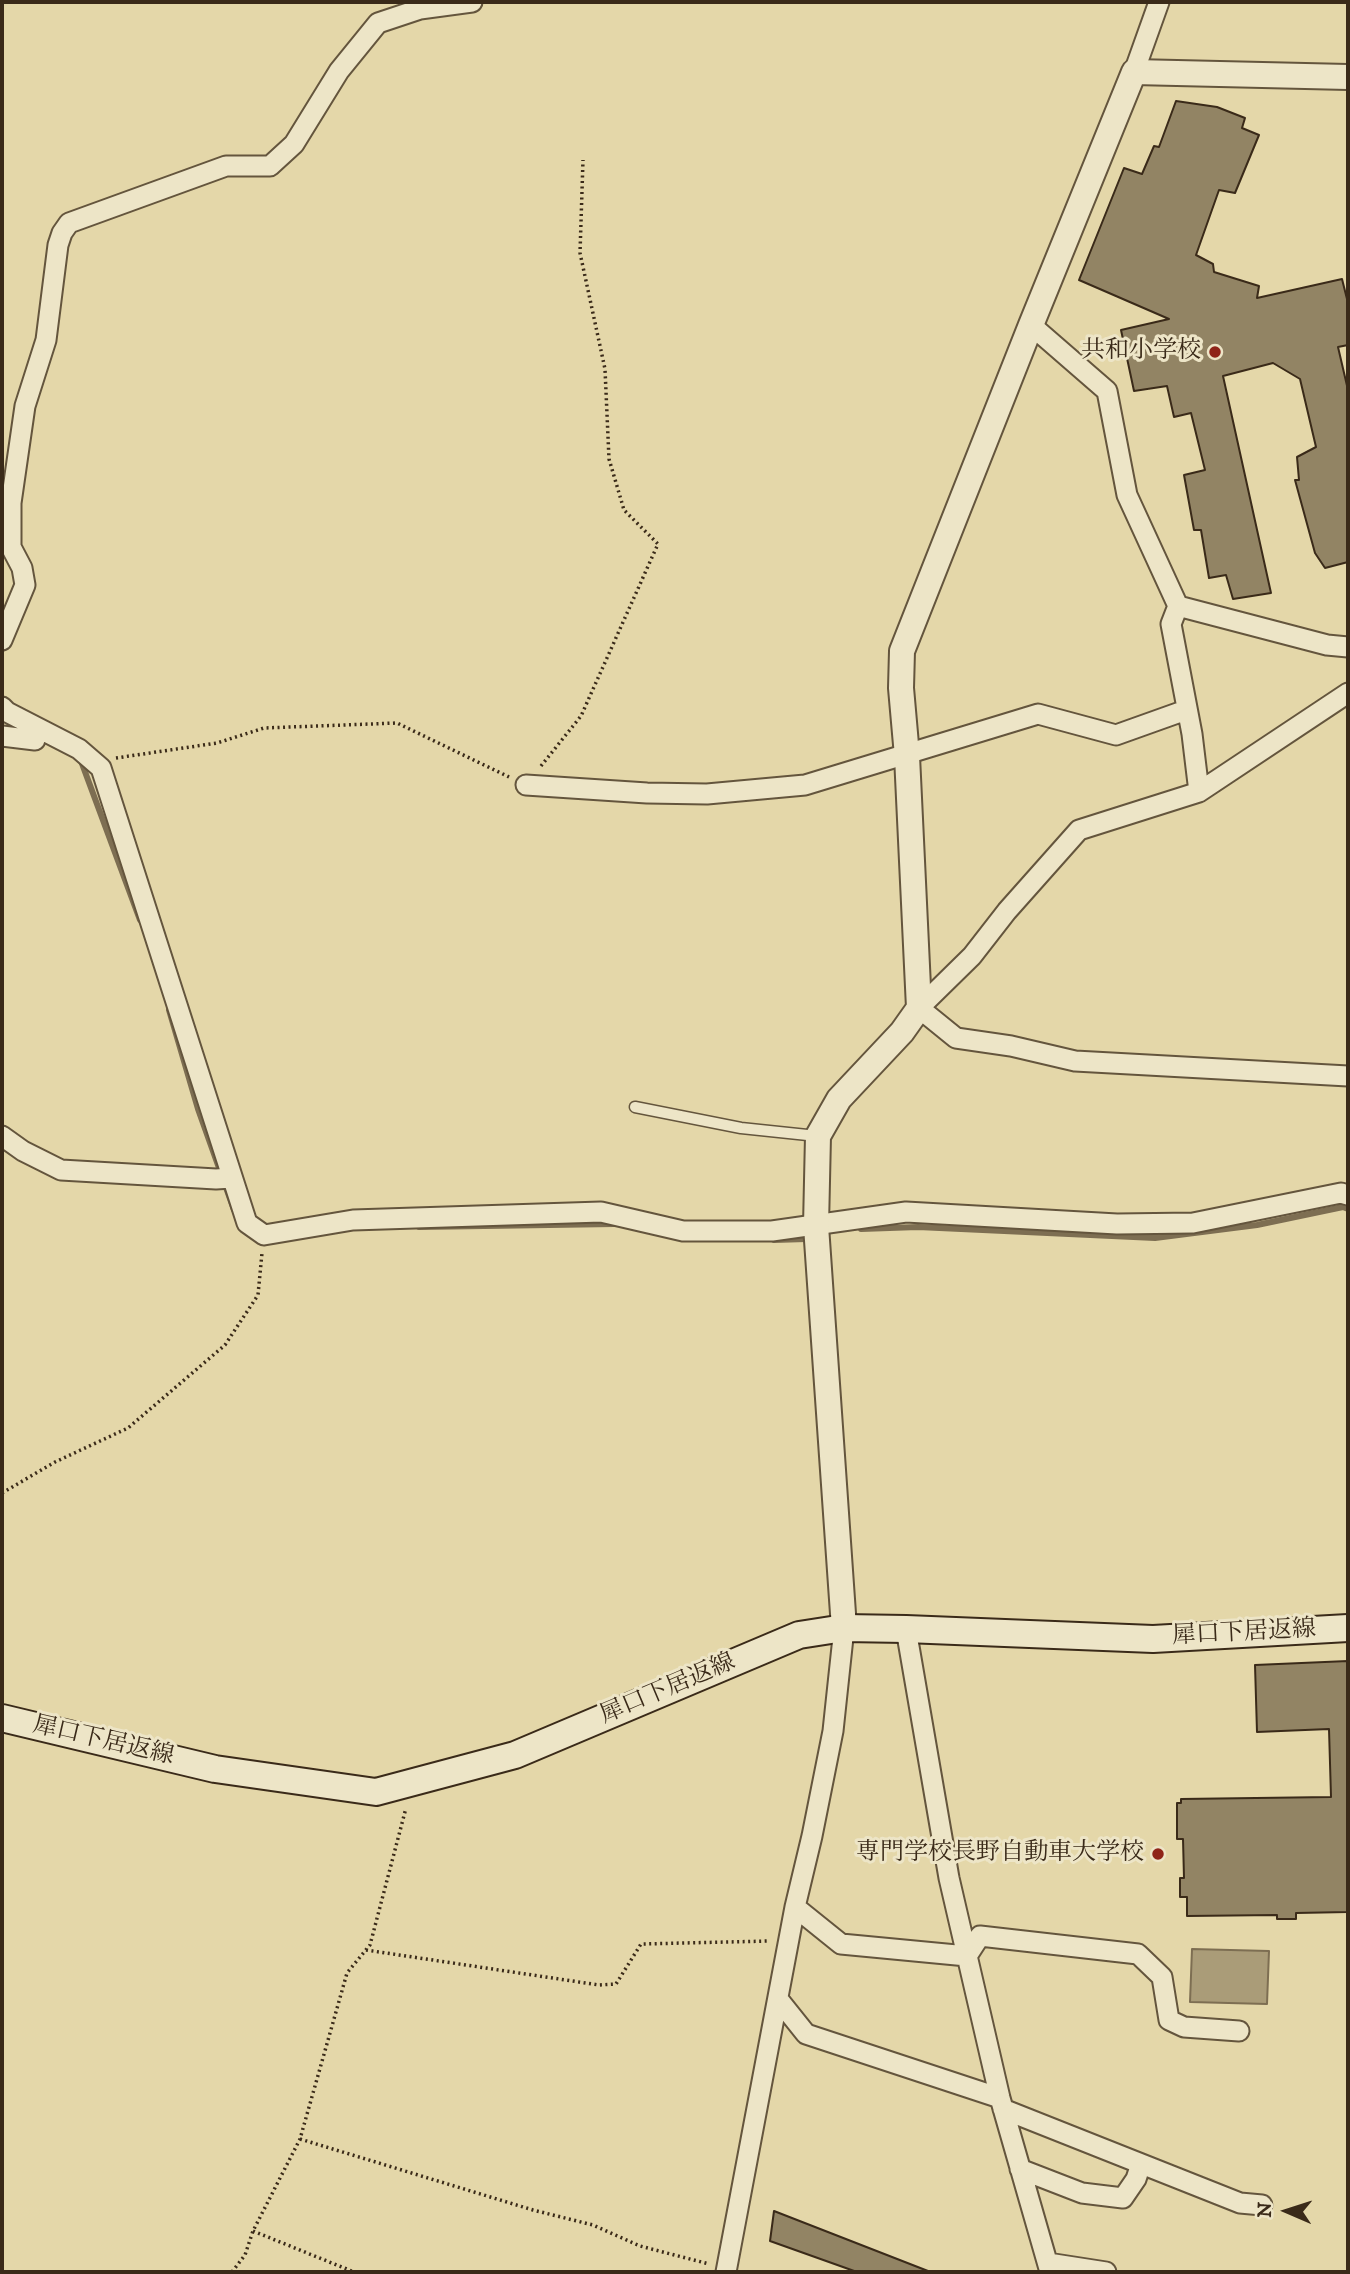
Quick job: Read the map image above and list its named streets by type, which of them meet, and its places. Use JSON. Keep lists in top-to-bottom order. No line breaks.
{"streets":{"main road":["犀口下居返線"]},"places":["共和小学校","専門学校長野自動車大学校"],"north":"left"}
